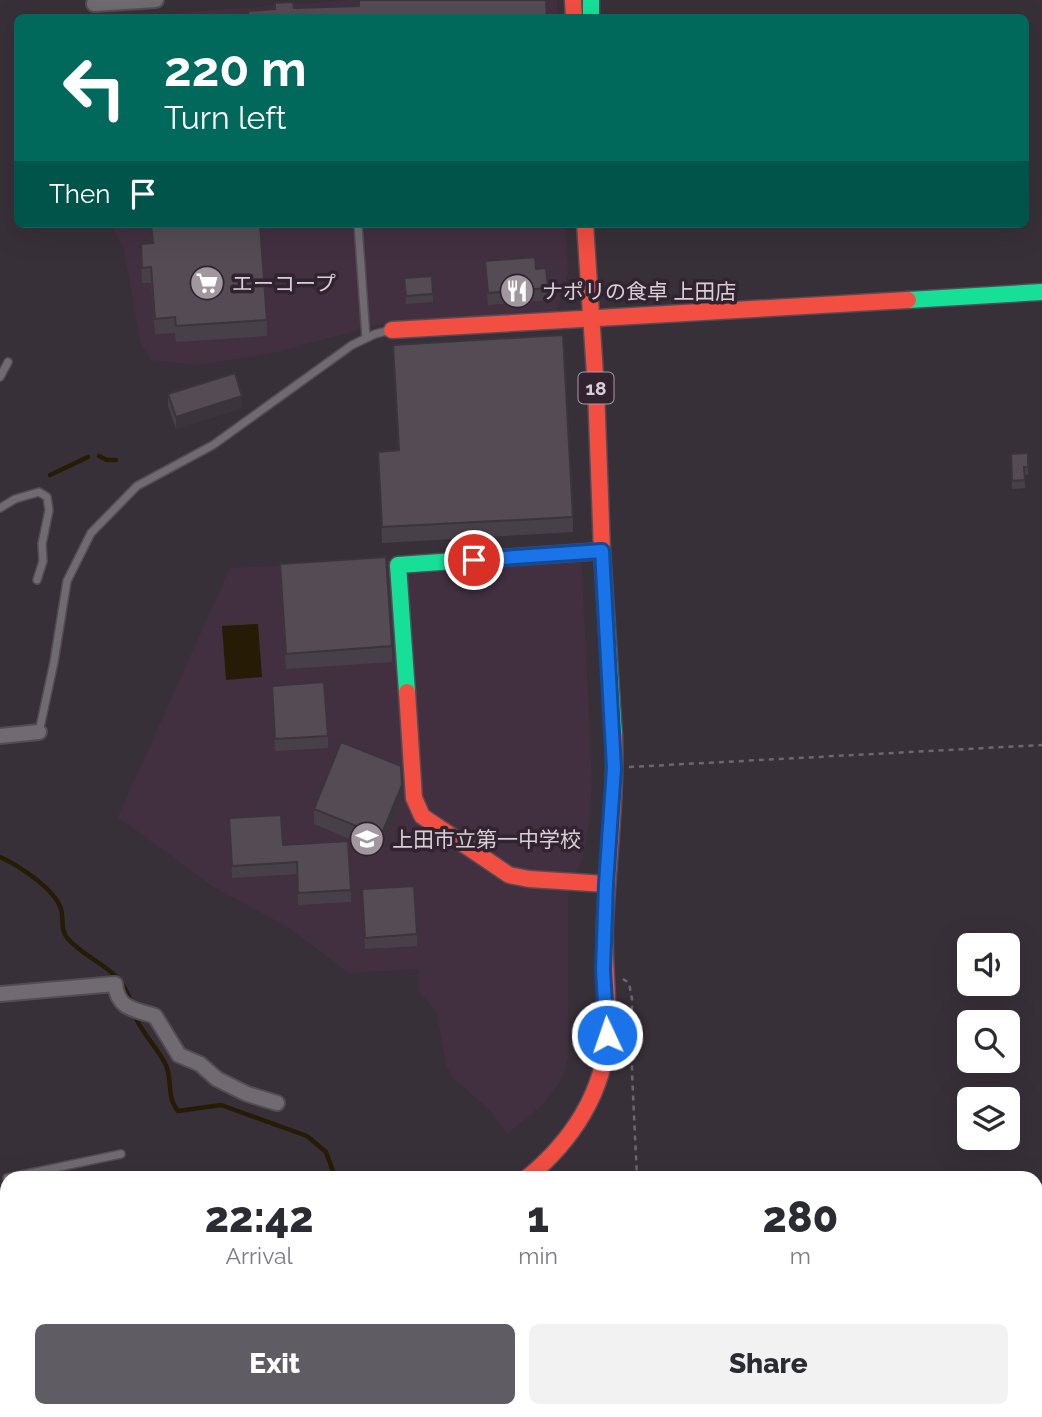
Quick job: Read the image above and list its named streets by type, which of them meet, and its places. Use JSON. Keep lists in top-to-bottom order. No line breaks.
{"streets":{"main road":["18"]},"places":{"supermarket":["エーコープ"],"restaurant":["ナポリの食卓 上田店"],"school or university":["上田市立第一中学校"]},"page":{"turn":["220 m","Turn left"],"then":"Then","eta":["22:42","Arrival","1","min","280","m"],"buttons":["Exit","Share"]}}
